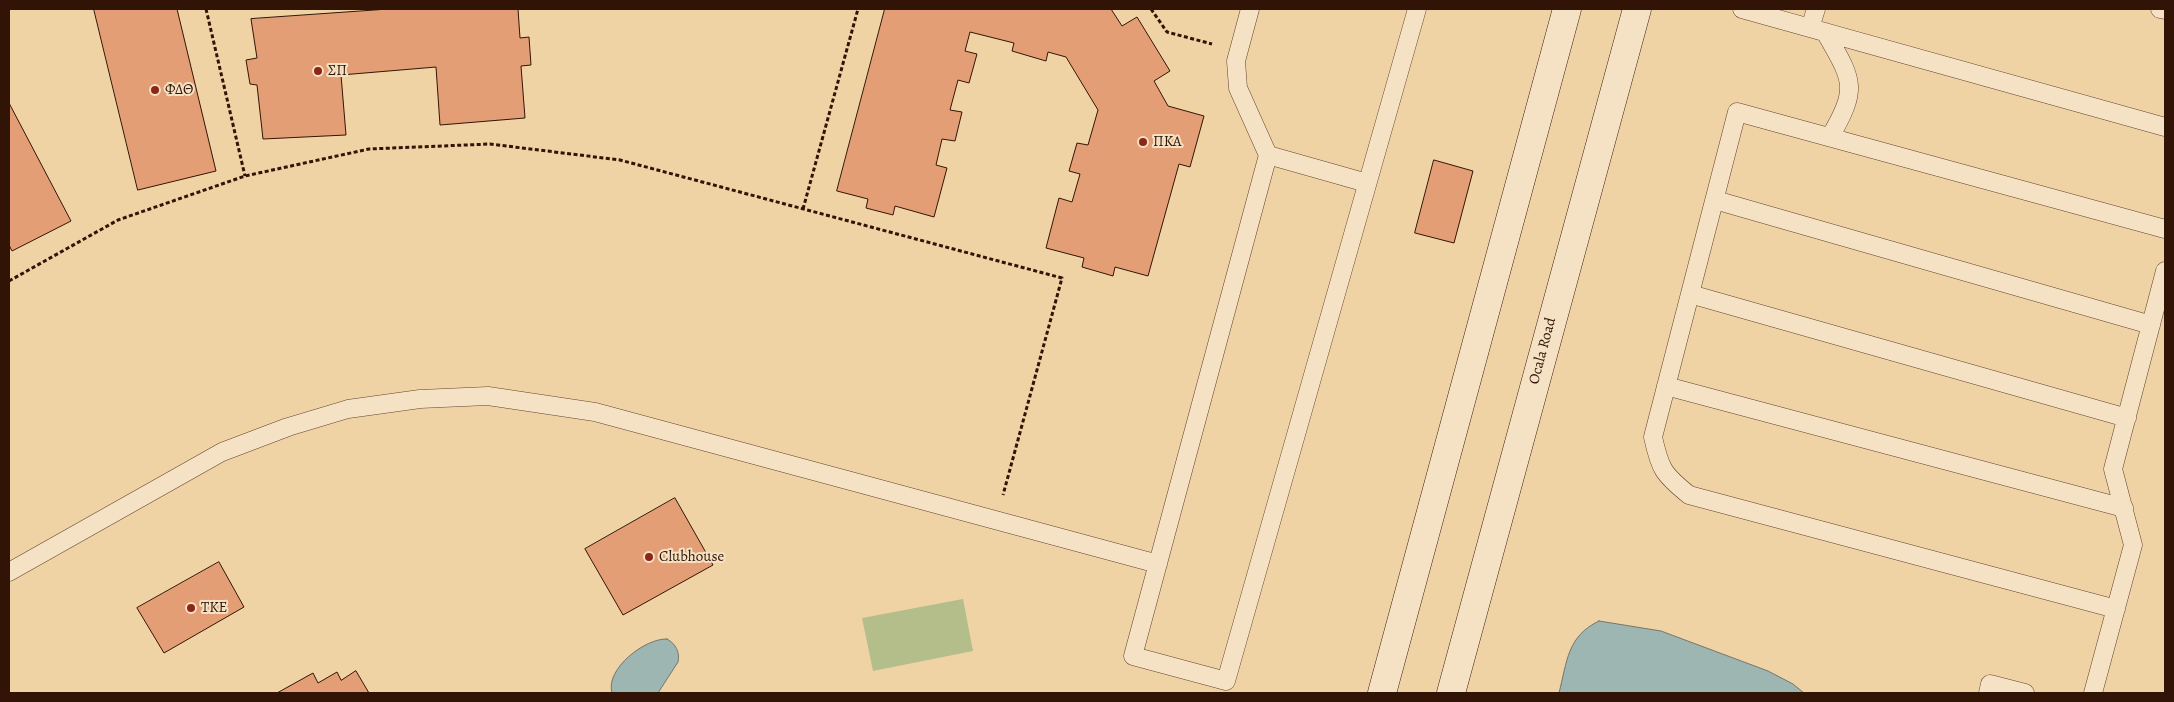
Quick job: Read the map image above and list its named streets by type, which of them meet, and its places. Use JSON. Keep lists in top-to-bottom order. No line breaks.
{"streets":{"main road":["Ocala Road"]},"places":["ΣΠ","ΦΔΘ","ΠΚΑ","Clubhouse","TKE"]}
